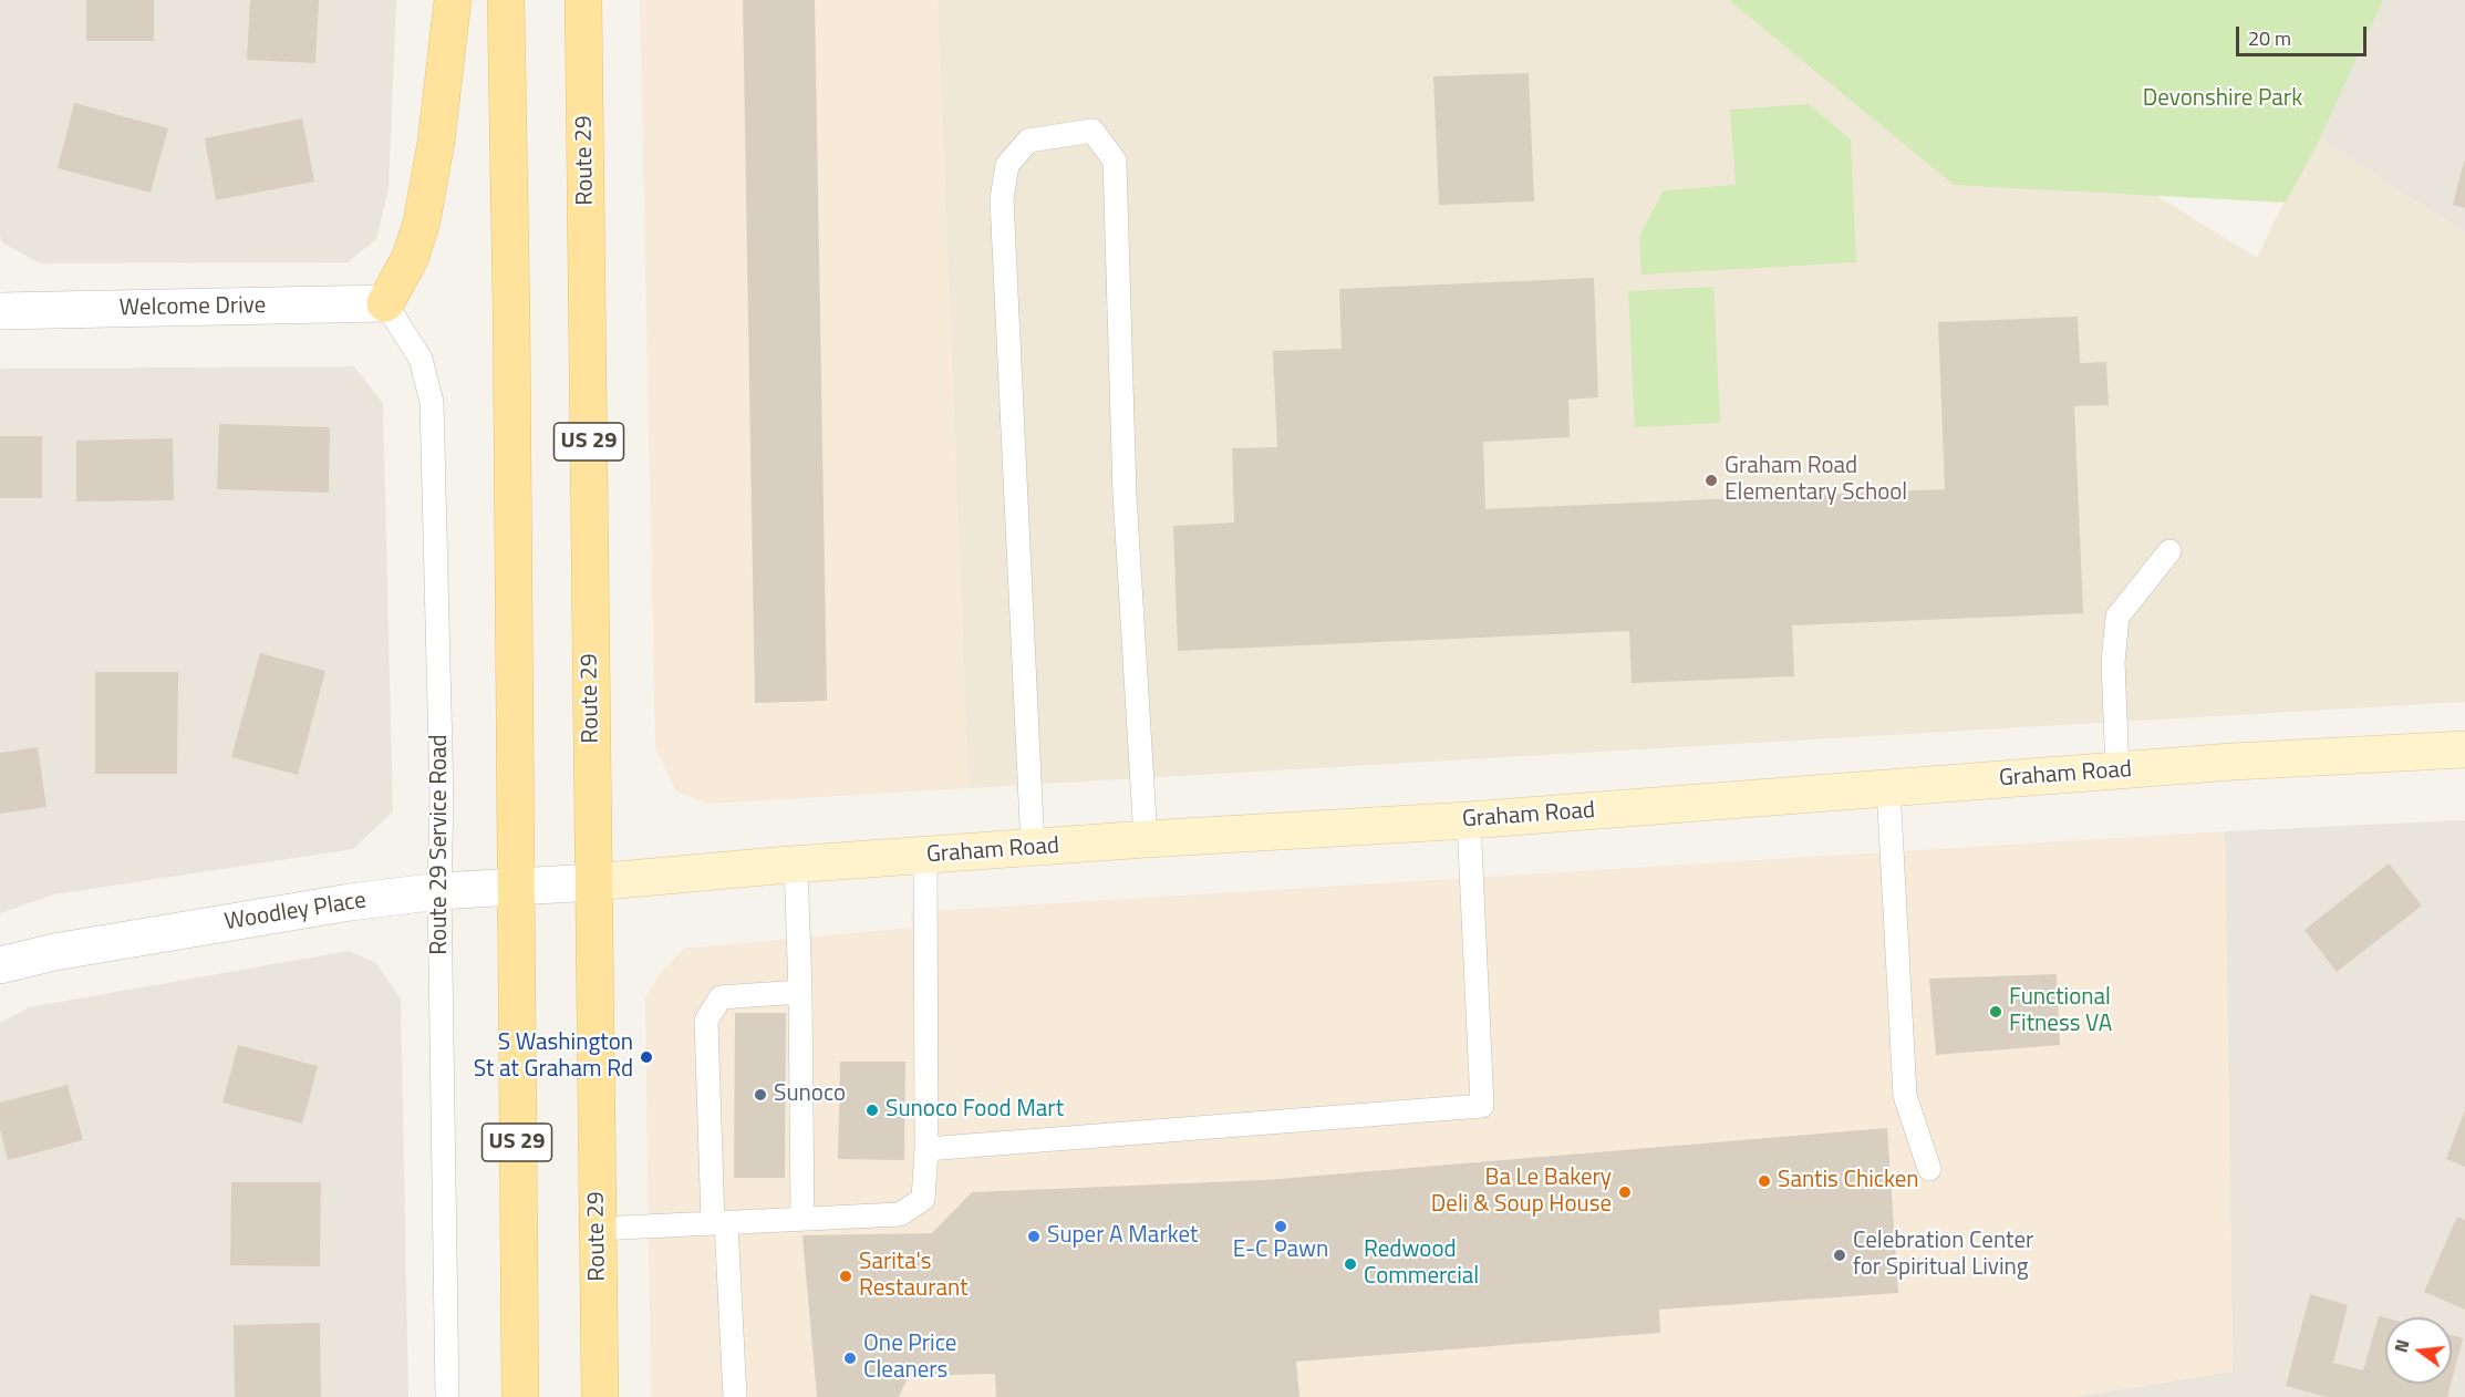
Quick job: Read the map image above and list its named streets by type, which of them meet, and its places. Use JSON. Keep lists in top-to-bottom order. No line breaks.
{"streets":{"main road":["Route 29","US 29"],"street":["Welcome Drive","Graham Road","Woodley Place"],"lane":["Route 29 Service Road"]},"crossings":[["Route 29","Graham Road"],["Route 29","Woodley Place"],["Welcome Drive","Route 29 Service Road"],["US 29","Woodley Place"],["Graham Road","Woodley Place"],["Route 29 Service Road","Woodley Place"]],"parks":["Devonshire Park"],"places":["Graham Road Elementary School","Functional Fitness VA","S Washington St at Graham Rd","Sunoco","Sunoco Food Mart","Santis Chicken","Ba Le Bakery Deli & Soup House","E-C Pawn","Super A Market","Celebration Center for Spiritual Living","Redwood Commercial","Sarita's Restaurant","One Price Cleaners"],"scale_bar":"20 m","north":"left"}
